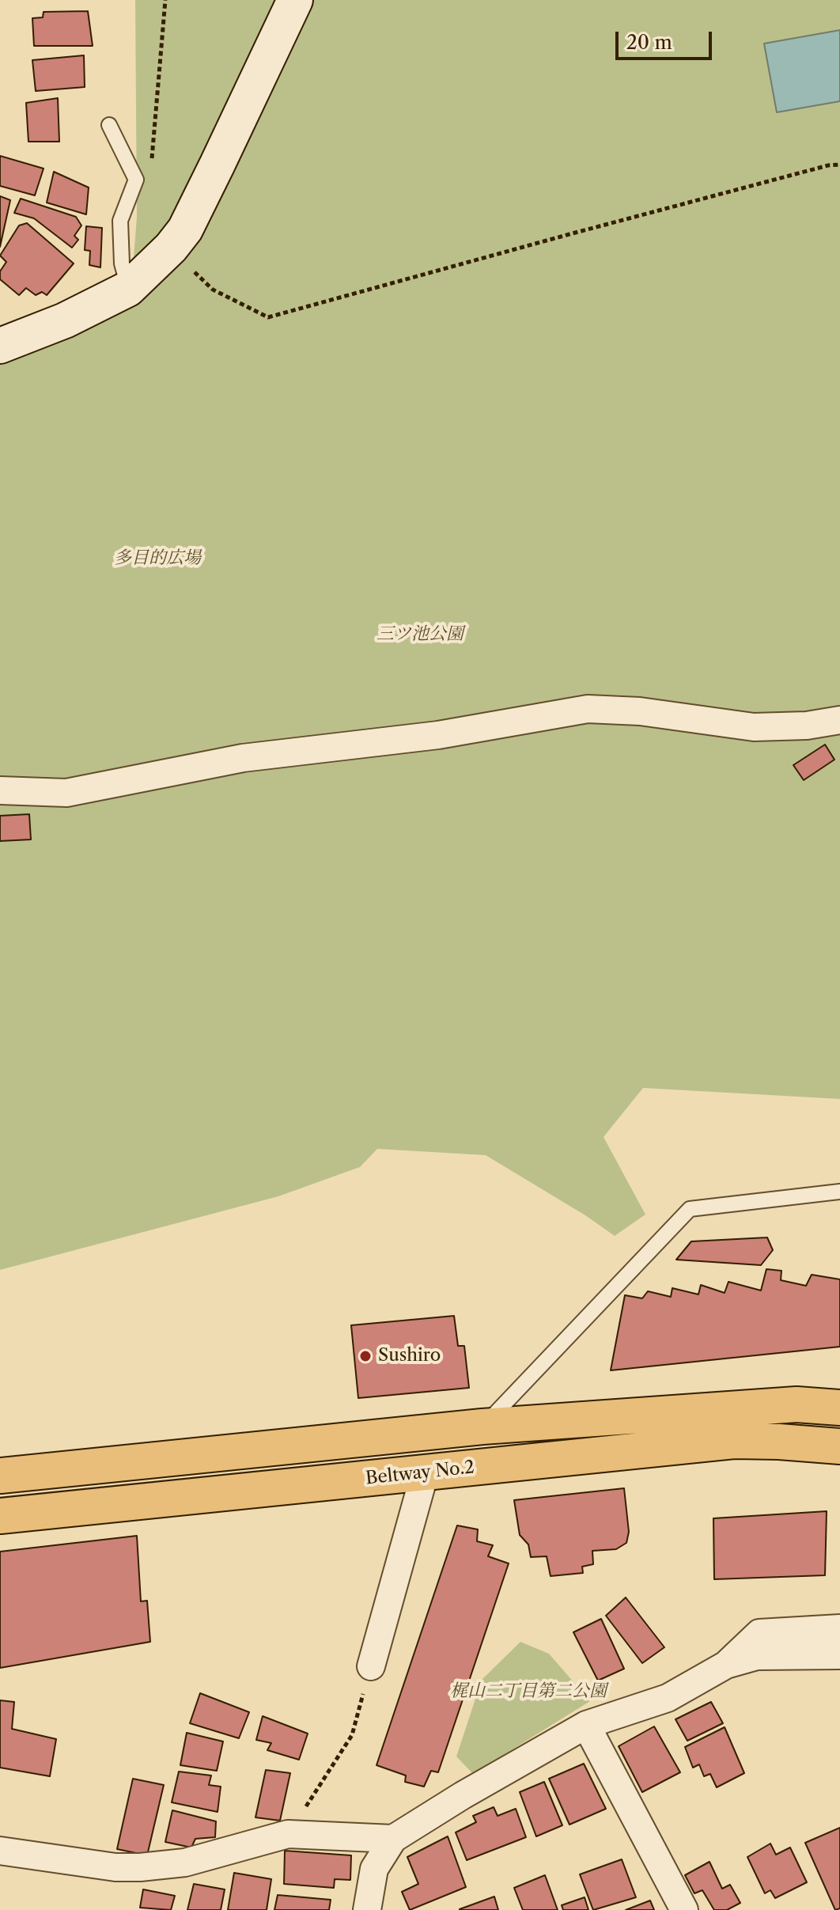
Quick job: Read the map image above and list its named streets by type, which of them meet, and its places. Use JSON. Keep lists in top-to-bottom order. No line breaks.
{"streets":{"main road":["Beltway No.2"]},"parks":["多目的広場","三ツ池公園","梶山二丁目第二公園"],"places":["Sushiro"],"scale_bar":"20 m"}
